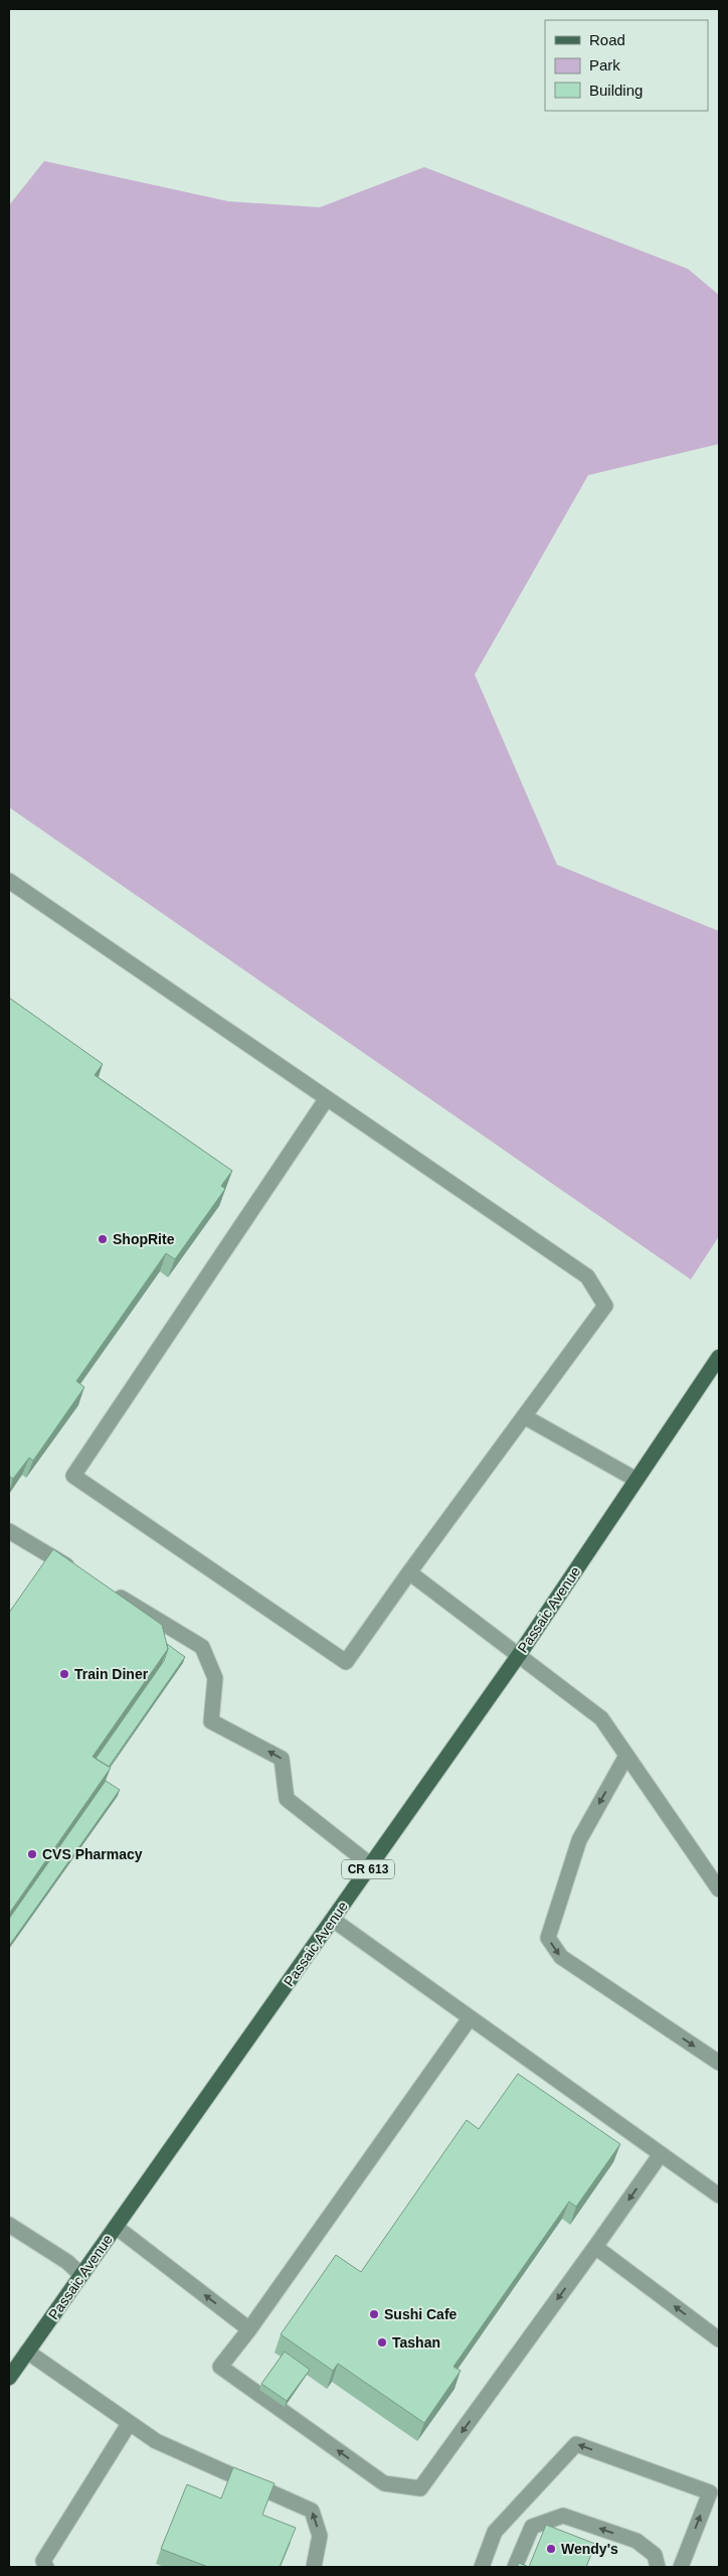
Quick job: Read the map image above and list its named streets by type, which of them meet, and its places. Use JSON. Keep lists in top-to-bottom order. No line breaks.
{"streets":{"main road":["Passaic Avenue","CR 613"]},"places":["ShopRite","Train Diner","CVS Pharmacy","Sushi Cafe","Tashan","Wendy's"],"legend":["Road","Park","Building"]}
